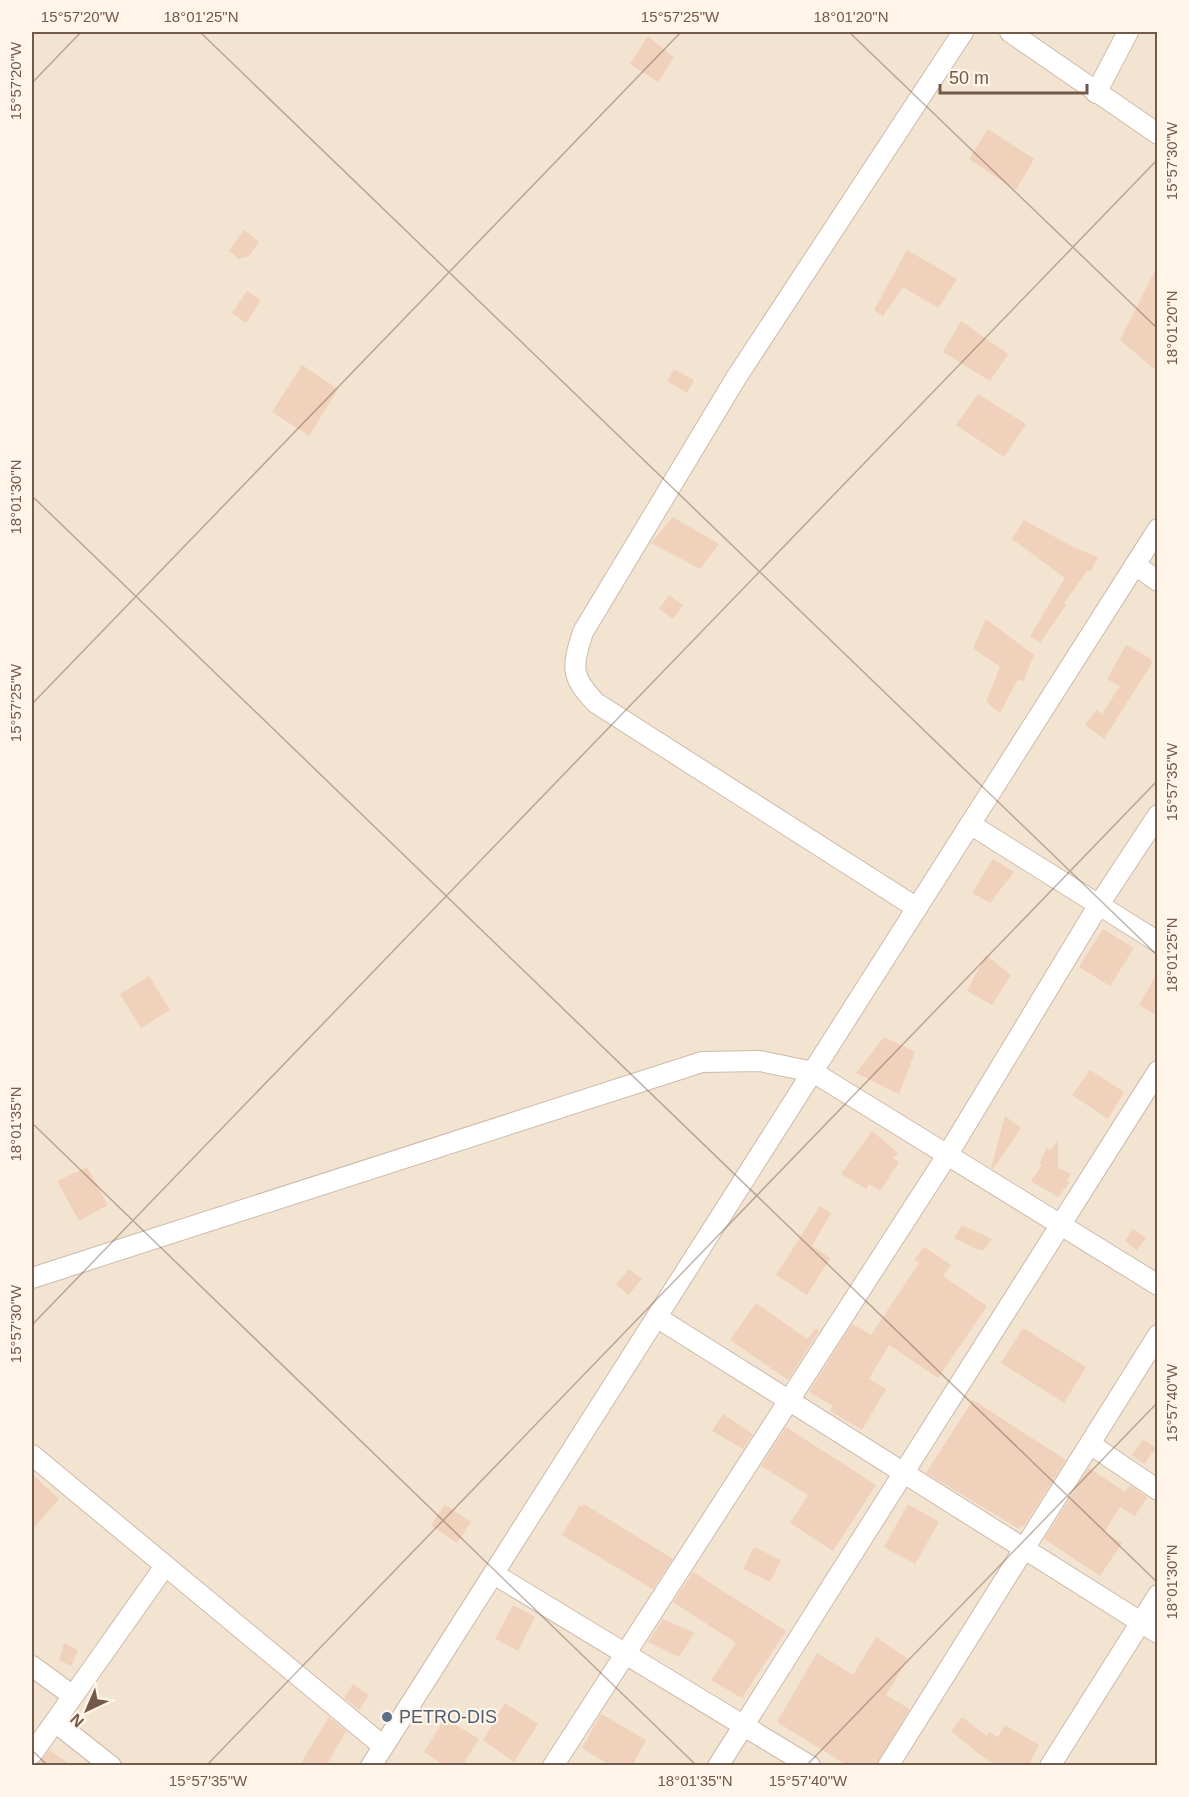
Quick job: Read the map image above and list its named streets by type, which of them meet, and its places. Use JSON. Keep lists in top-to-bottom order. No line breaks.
{"places":["PETRO-DIS"],"scale_bar":"50 m","north":"bottom left","coordinates":["15°57'20\"W","18°01'25\"N","15°57'25\"W","18°01'20\"N","15°57'30\"W","18°01'30\"N","15°57'35\"W","18°01'35\"N","15°57'40\"W"]}
